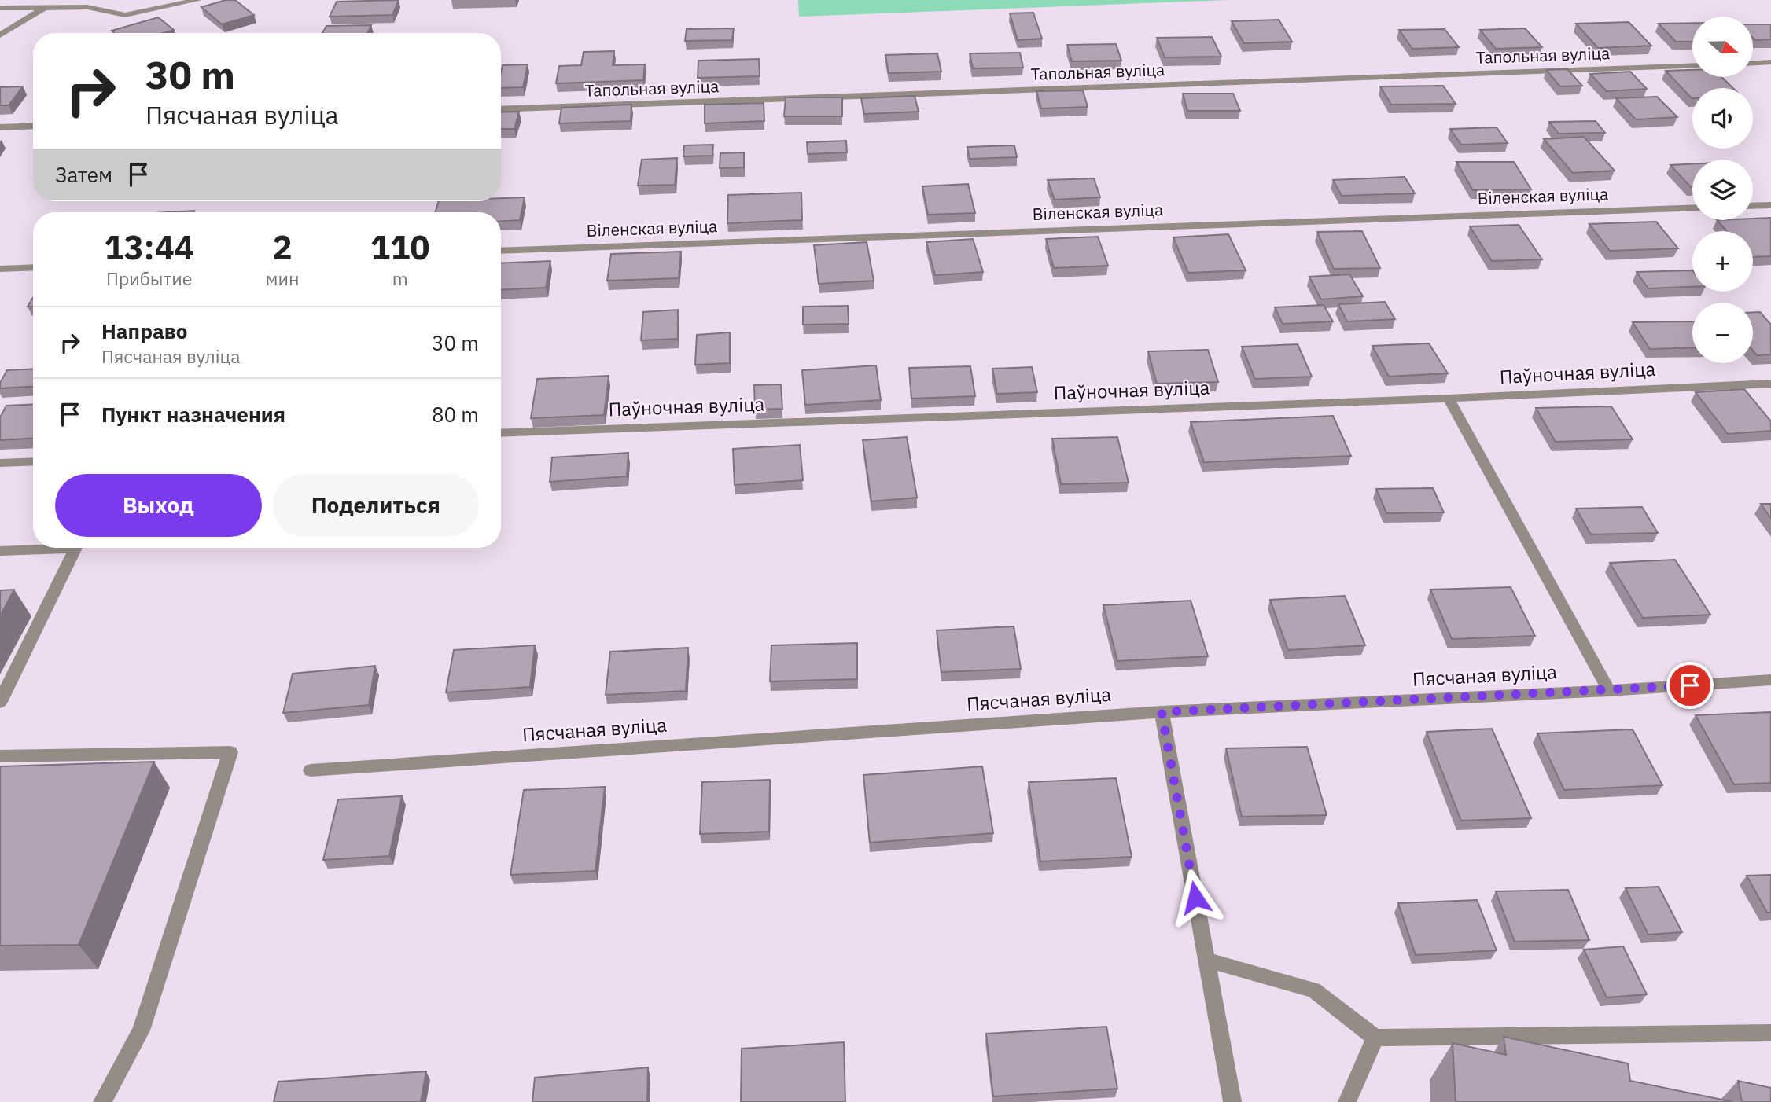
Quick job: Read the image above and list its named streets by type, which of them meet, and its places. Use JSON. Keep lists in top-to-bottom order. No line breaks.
{"streets":{"street":["Тапольная вуліца","Віленская вуліца","Паўночная вуліца","Пясчаная вуліца"]},"north":"right","page":{"map_buttons":["+","−"],"turn":["30 m","Пясчаная вуліца"],"then":"Затем","eta":["13:44","Прибытие","2","мин","110","m"],"list":[{"name":"Направо","note":"Пясчаная вуліца","value":"30 m"},{"name":"Пункт назначения","value":"80 m"}],"buttons":["Выход","Поделиться"]}}
